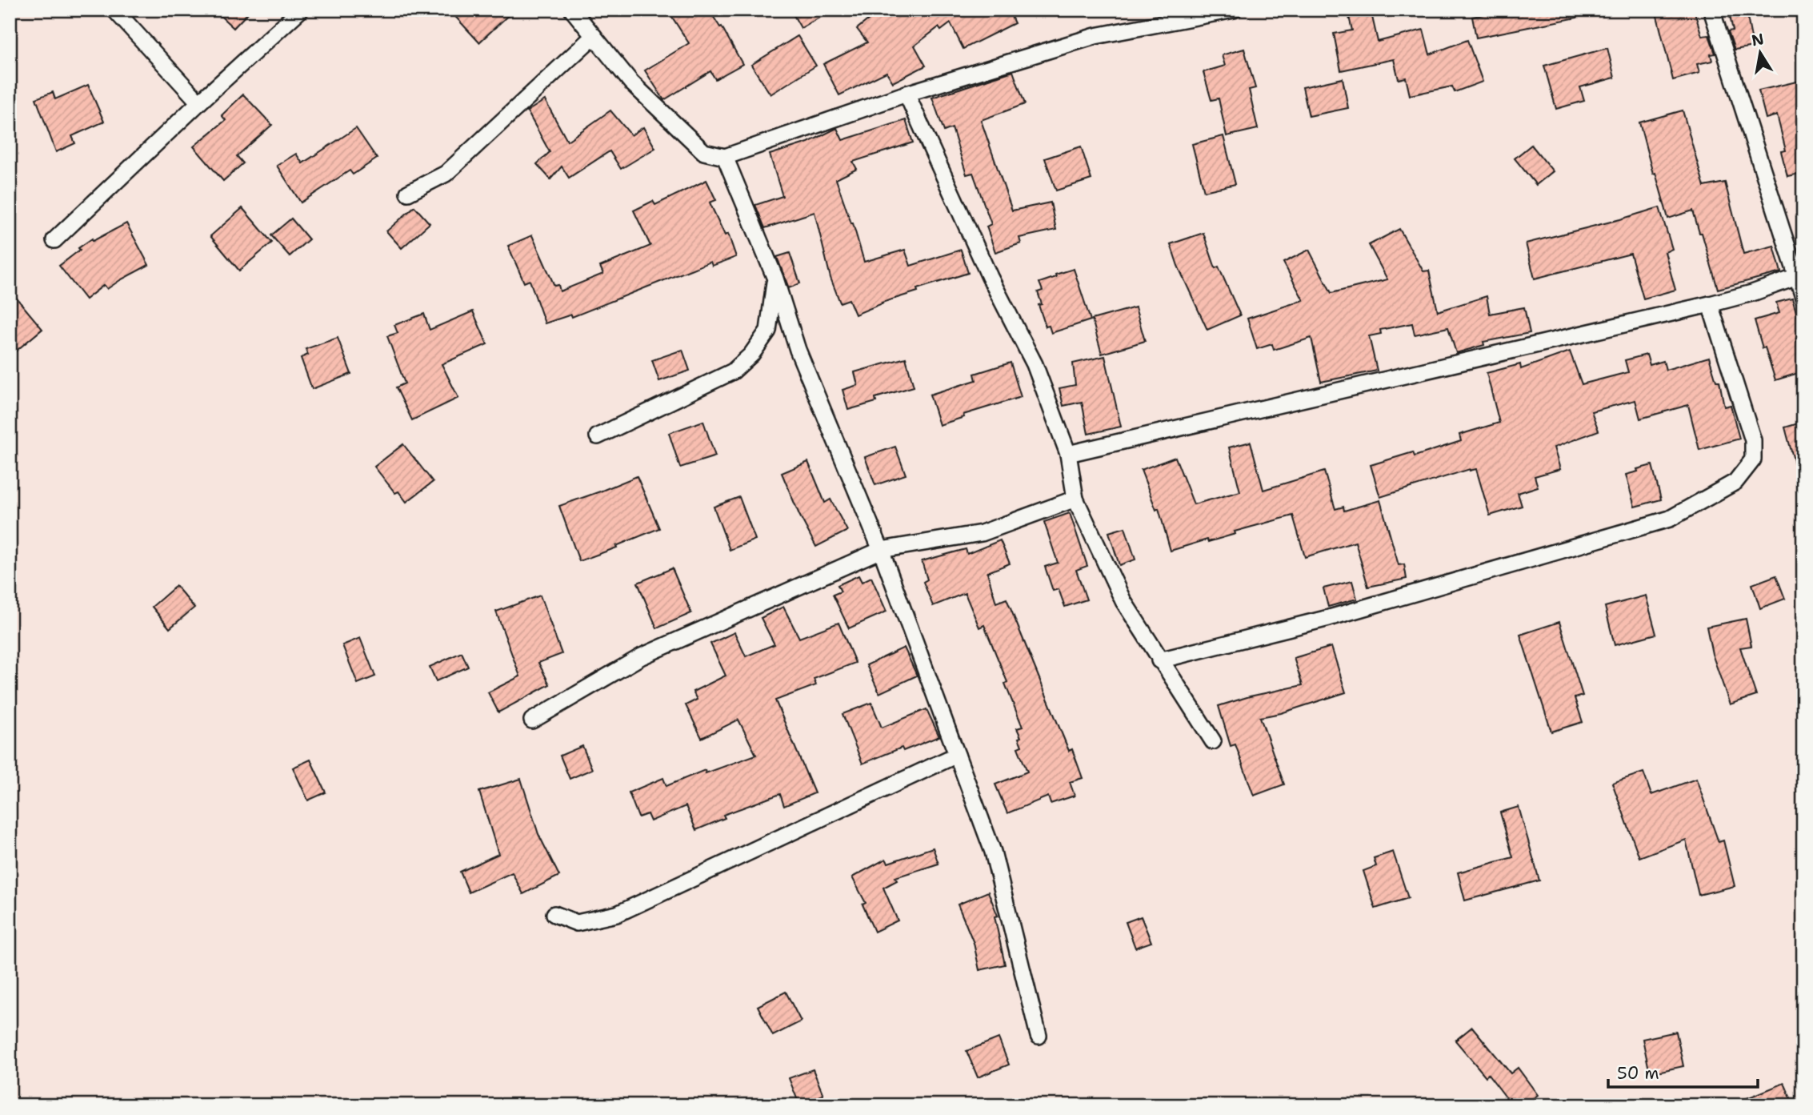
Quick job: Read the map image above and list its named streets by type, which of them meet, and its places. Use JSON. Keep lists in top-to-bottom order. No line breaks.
{"scale_bar":"50 m","north":"top"}
